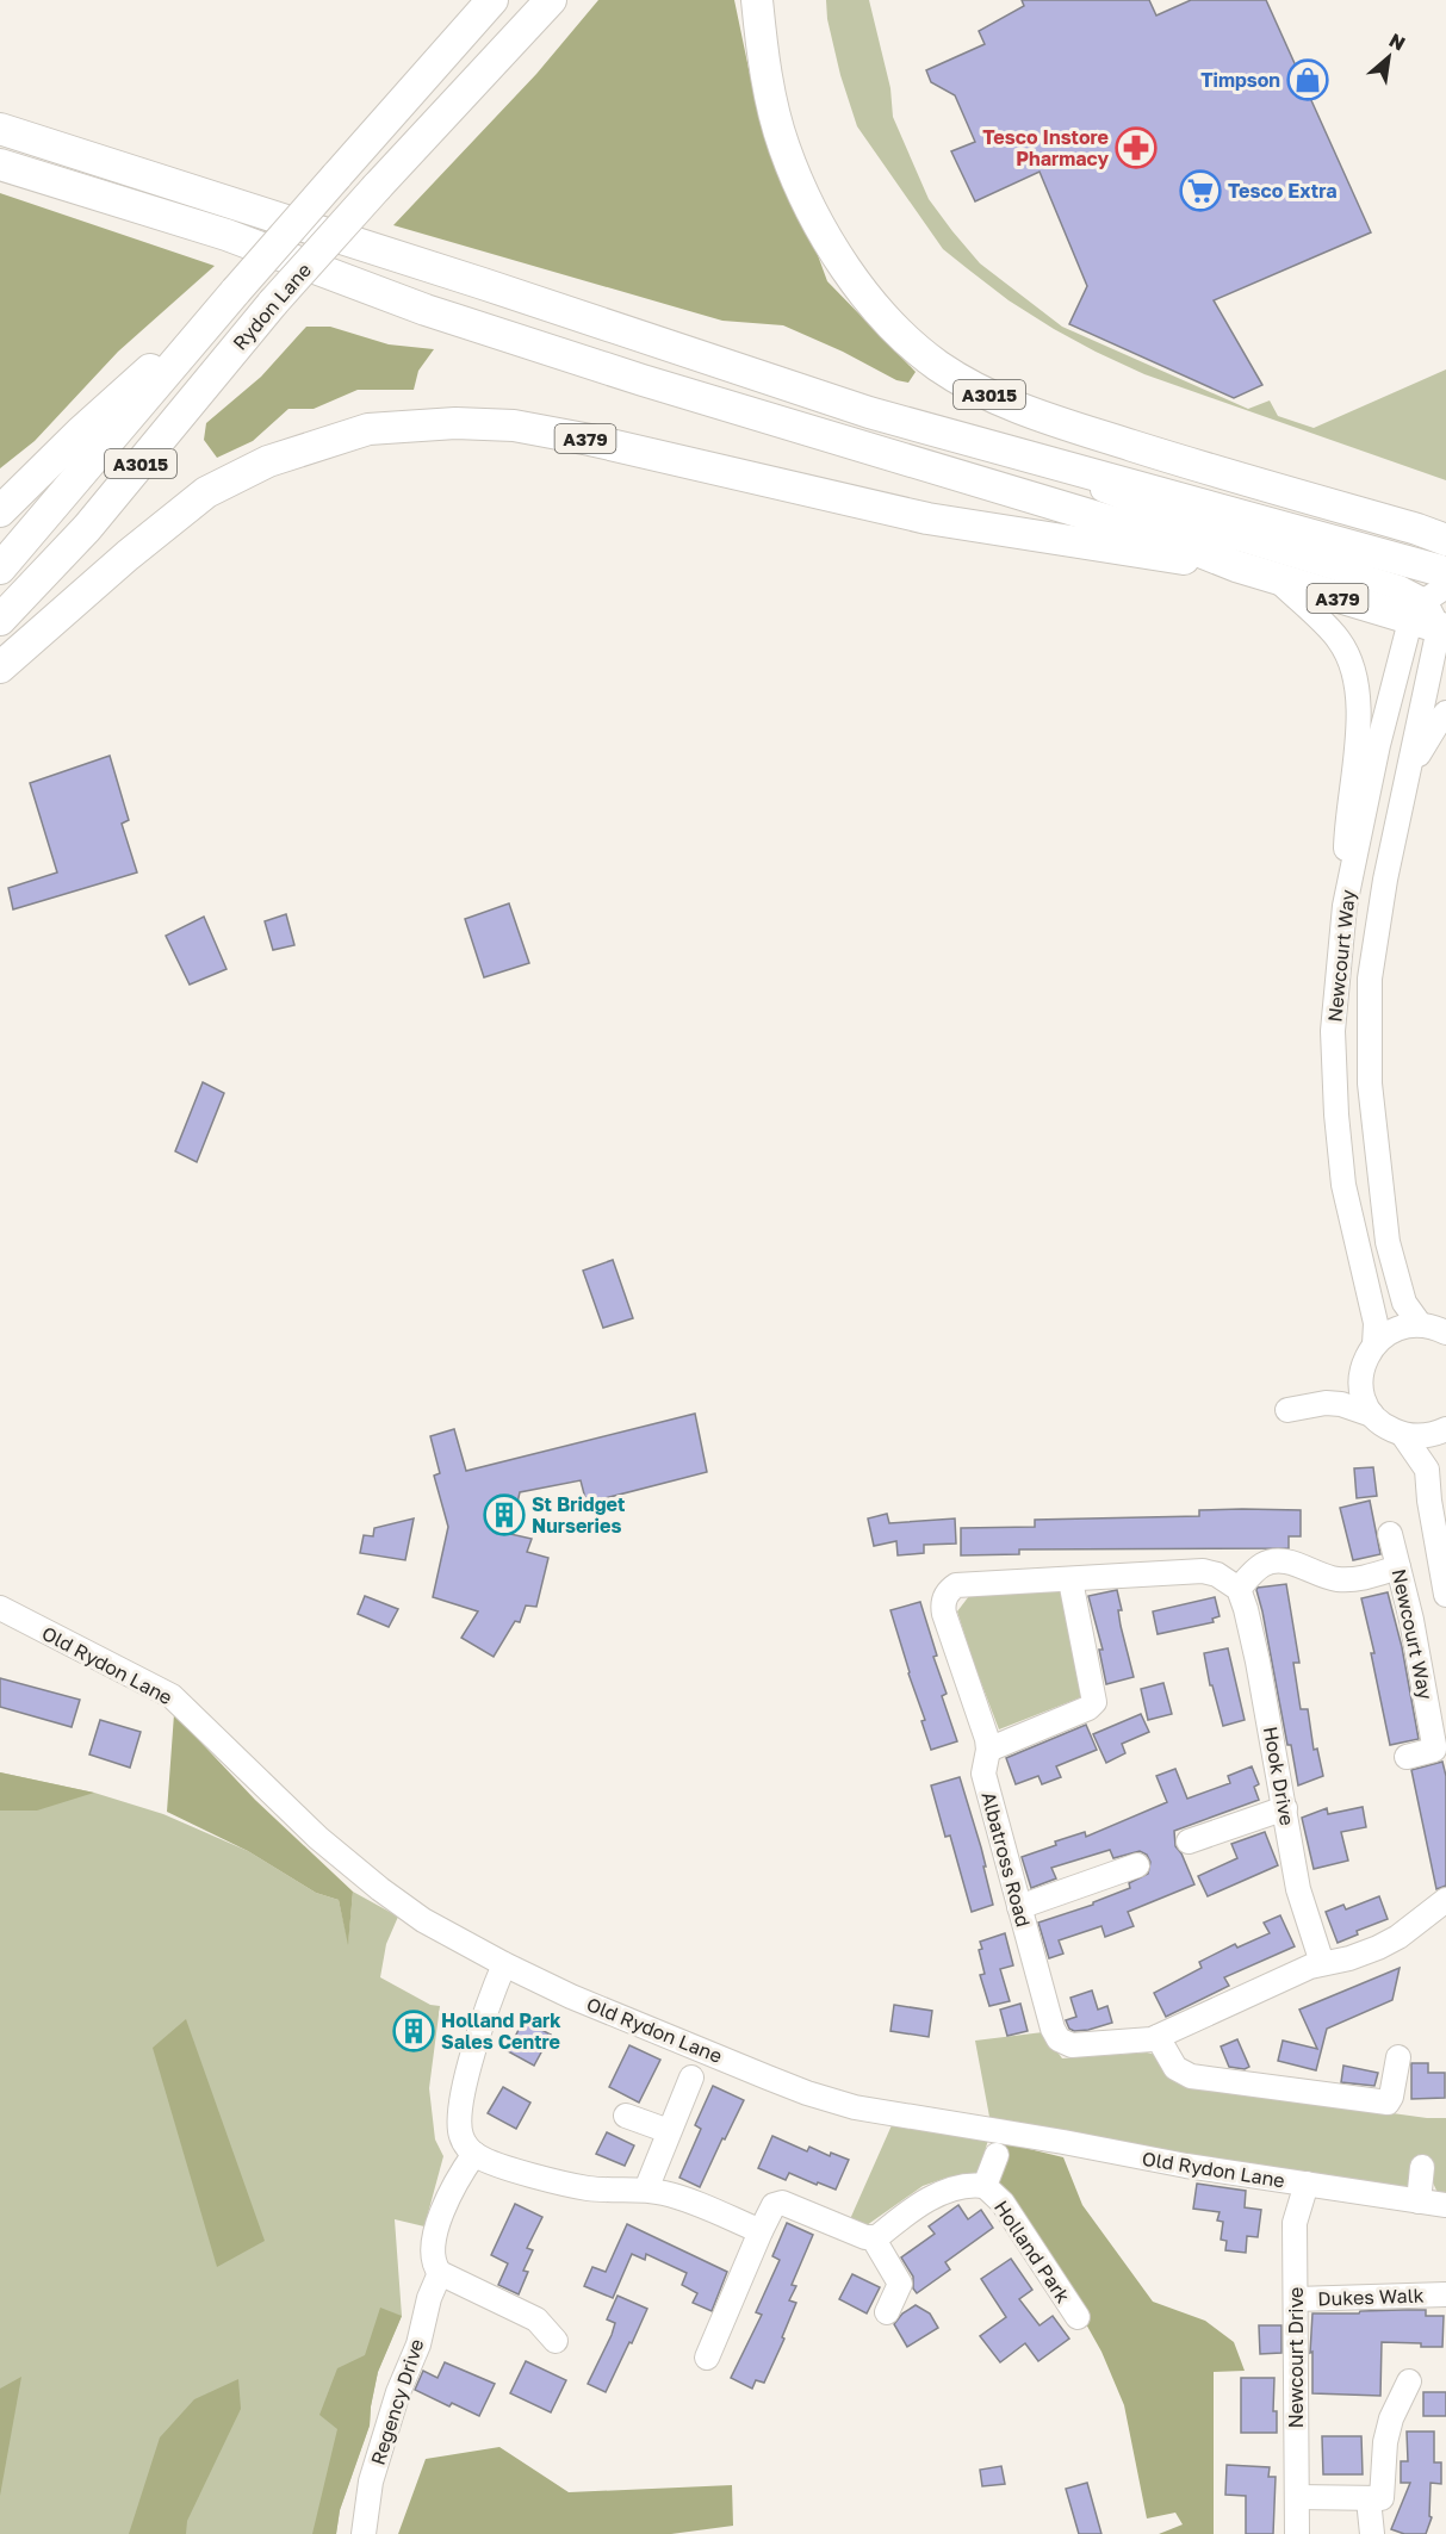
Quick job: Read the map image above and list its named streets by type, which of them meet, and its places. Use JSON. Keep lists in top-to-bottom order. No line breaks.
{"streets":{"main road":["Rydon Lane","A3015","A379"],"street":["Newcourt Way","Old Rydon Lane","Hook Drive","Albatross Road","Holland Park","Dukes Walk","Newcourt Drive","Regency Drive"]},"crossings":[["A379","Newcourt Way"],["Old Rydon Lane","Newcourt Drive"],["Hook Drive","Albatross Road"],["Dukes Walk","Newcourt Drive"]],"places":{"shop":["Timpson"],"pharmacy":["Tesco Instore Pharmacy"],"supermarket":["Tesco Extra"],"building":["St Bridget Nurseries","Holland Park Sales Centre"]},"north":"top right"}
